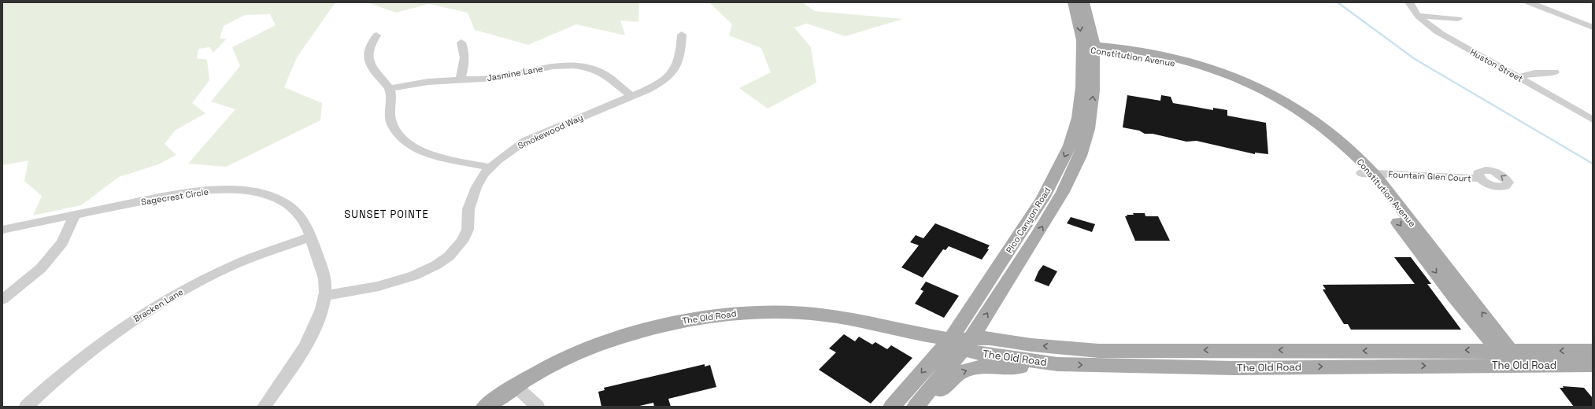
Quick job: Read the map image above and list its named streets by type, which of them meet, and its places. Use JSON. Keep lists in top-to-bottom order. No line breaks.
{"streets":{"main road":["Constitution Avenue","Pico Canyon Road","The Old Road"],"street":["Huston Street","Jasmine Lane","Smokewood Way","Fountain Glen Court","Sagecrest Circle","Bracken Lane"]},"crossings":[["Constitution Avenue","Fountain Glen Court"],["Constitution Avenue","Pico Canyon Road"],["Constitution Avenue","The Old Road"],["Jasmine Lane","Smokewood Way"],["Smokewood Way","Sagecrest Circle"],["Sagecrest Circle","Bracken Lane"],["Pico Canyon Road","The Old Road"]],"districts":["SUNSET POINTE"]}
